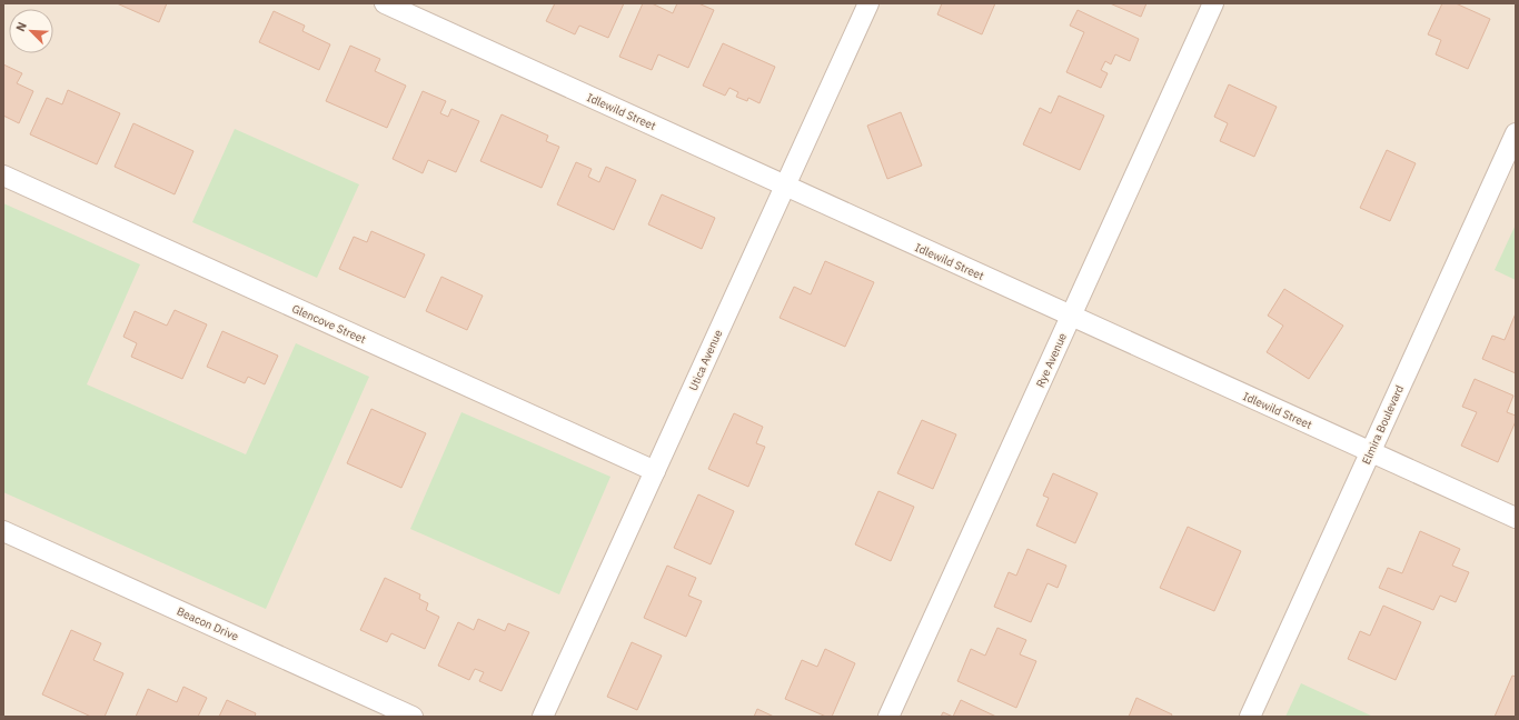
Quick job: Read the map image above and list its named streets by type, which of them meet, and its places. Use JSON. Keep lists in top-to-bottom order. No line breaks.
{"streets":{"street":["Idlewild Street","Glencove Street","Utica Avenue","Rye Avenue","Elmira Boulevard","Beacon Drive"]},"crossings":[["Idlewild Street","Utica Avenue"],["Idlewild Street","Rye Avenue"],["Idlewild Street","Elmira Boulevard"],["Glencove Street","Utica Avenue"]],"north":"top left"}
